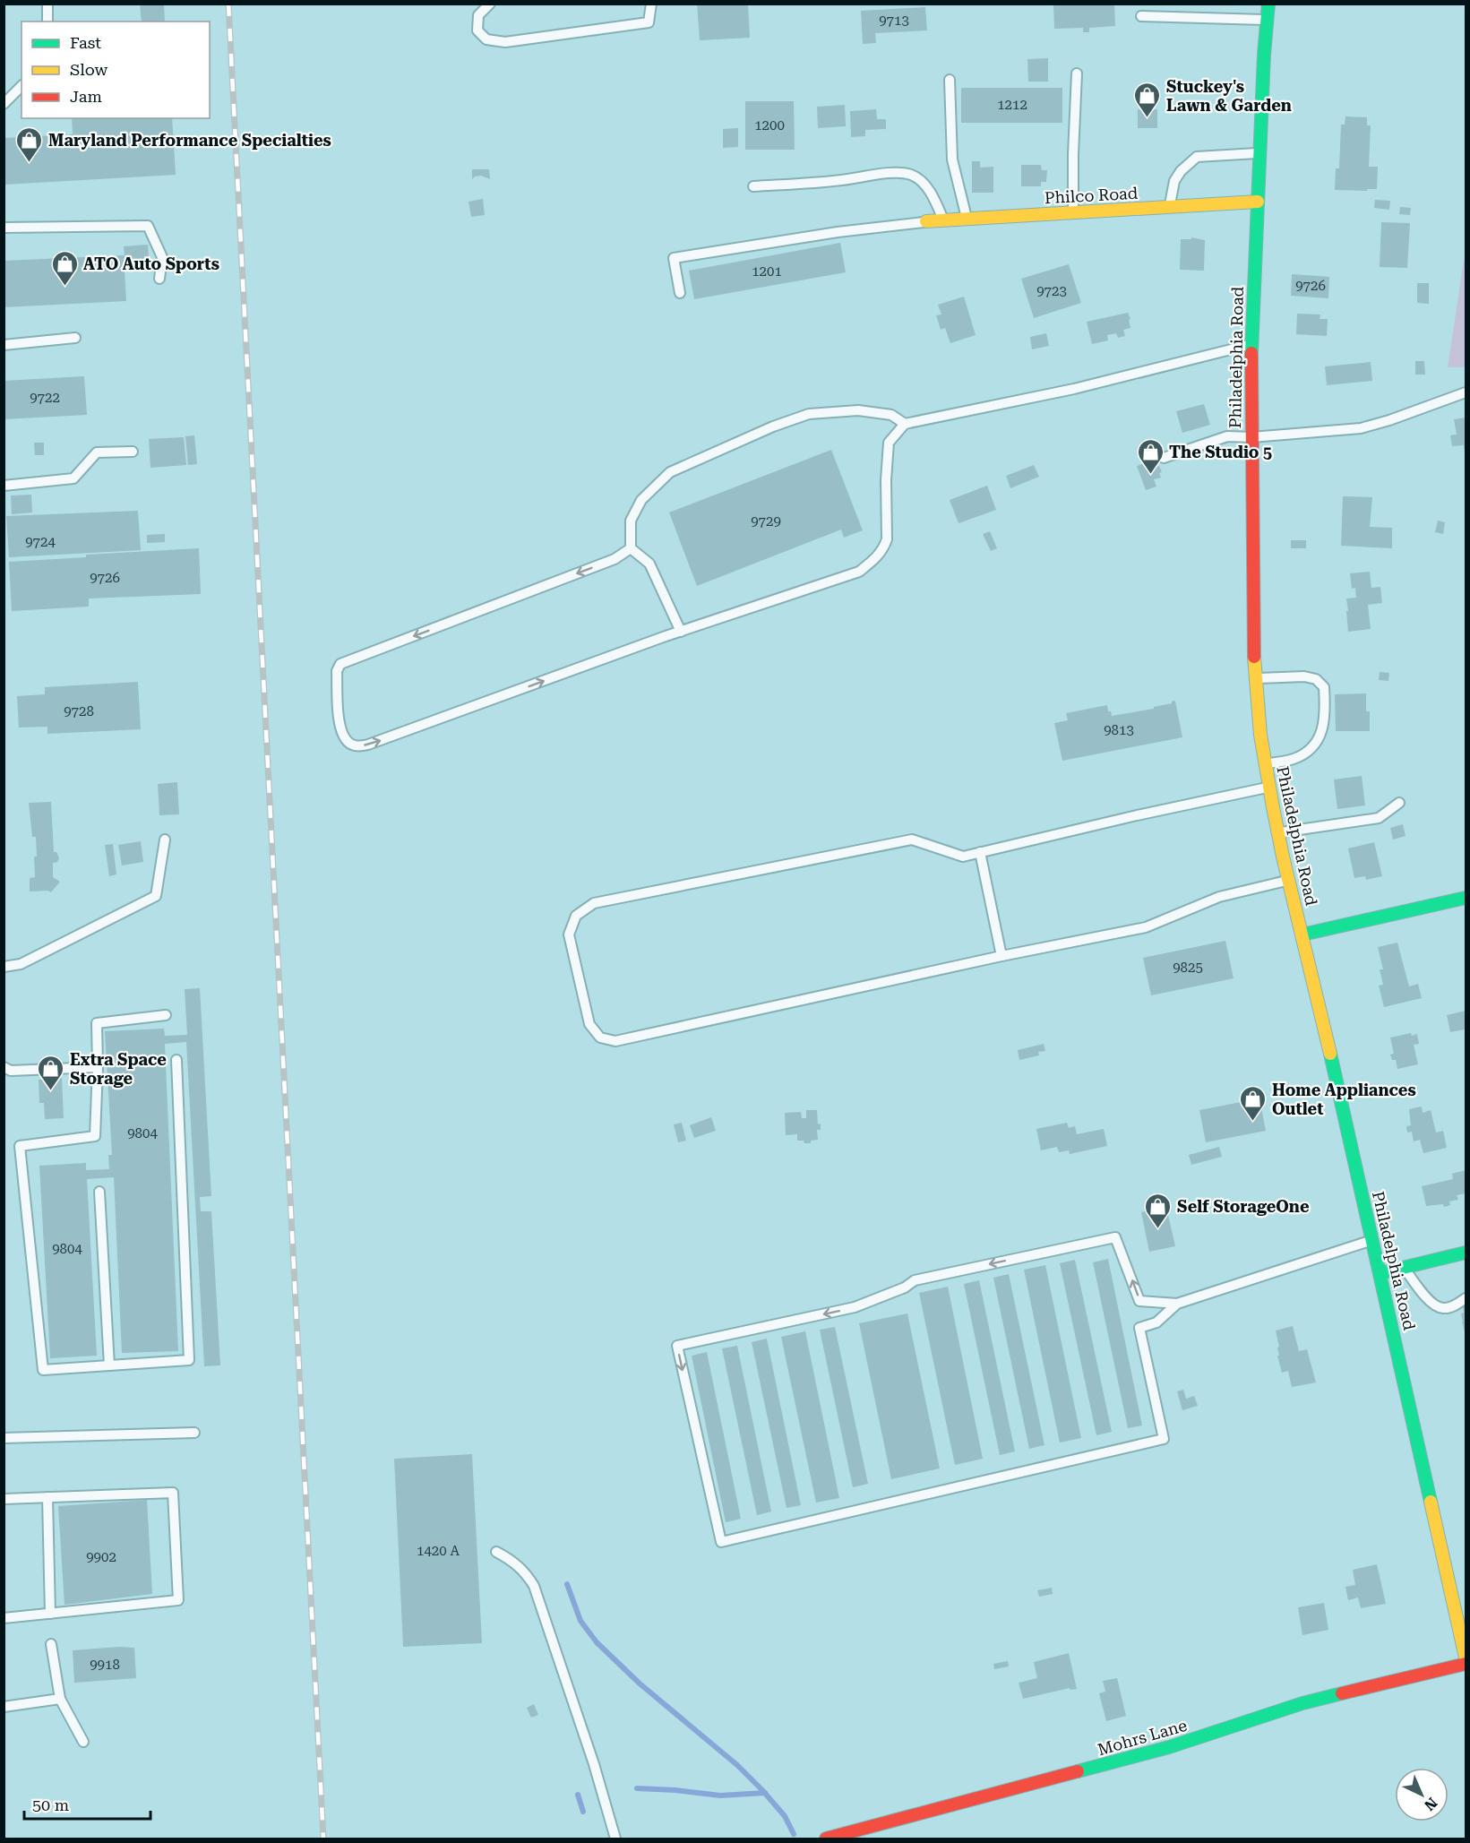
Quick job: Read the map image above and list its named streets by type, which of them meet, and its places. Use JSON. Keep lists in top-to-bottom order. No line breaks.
{"streets":{"main road":["Philco Road","Philadelphia Road","Mohrs Lane"]},"crossings":[["Philco Road","Philadelphia Road"]],"places":{"shop":["Stuckey's Lawn & Garden","Maryland Performance Specialties","ATO Auto Sports","The Studio 5","Extra Space Storage","Home Appliances Outlet","Self StorageOne"]},"house_numbers":["9713","1212","1200","1201","9726","9723","9722","9729","9724","9726","9728","9813","9825","9804","9804","1420 A","9902","9918"],"legend":["Fast","Slow","Jam"],"scale_bar":"50 m","north":"bottom right"}
